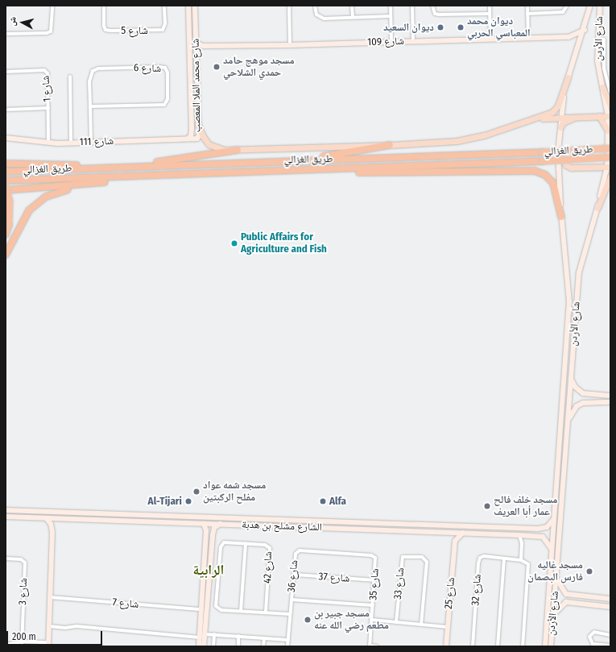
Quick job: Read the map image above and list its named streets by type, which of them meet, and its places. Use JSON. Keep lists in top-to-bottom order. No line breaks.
{"streets":{"highway":["طريق الغزالي"],"street":["شارع 5","شارع الأردن","شارع 109","شارع 6","شارع محمد الملا المعصب","شارع 1","شارع 111","الشارع مشلح بن هدبة","شارع 42","شارع 36","شارع 37","شارع 33","شارع 35","شارع 32","شارع 3","شارع 25","شارع 7"]},"crossings":[["شارع الأردن","شارع 109"],["شارع الأردن","الشارع مشلح بن هدبة"],["شارع 109","شارع محمد الملا المعصب"],["شارع 6","شارع 111"],["شارع محمد الملا المعصب","شارع 111"],["شارع 1","شارع 111"],["شارع 42","شارع 36"],["شارع 36","شارع 37"],["شارع 36","شارع 35"],["شارع 37","شارع 35"]],"districts":["الرابية"],"places":["ديوان السعيد","ديوان محمد المعباسي الحربي","مسجد موهج حامد حمدي الشلاحي","Public Affairs for Agriculture and Fish","مسجد شمه عواد مفلح الركبتين","Al-Tijari","Alfa","مسجد خلف فالح عمار أبا العريف","مسجد غاليه فارس البصمان","مسجد جبير بن مطعم رضي الله عنه"],"scale_bar":"200 m","north":"left"}
